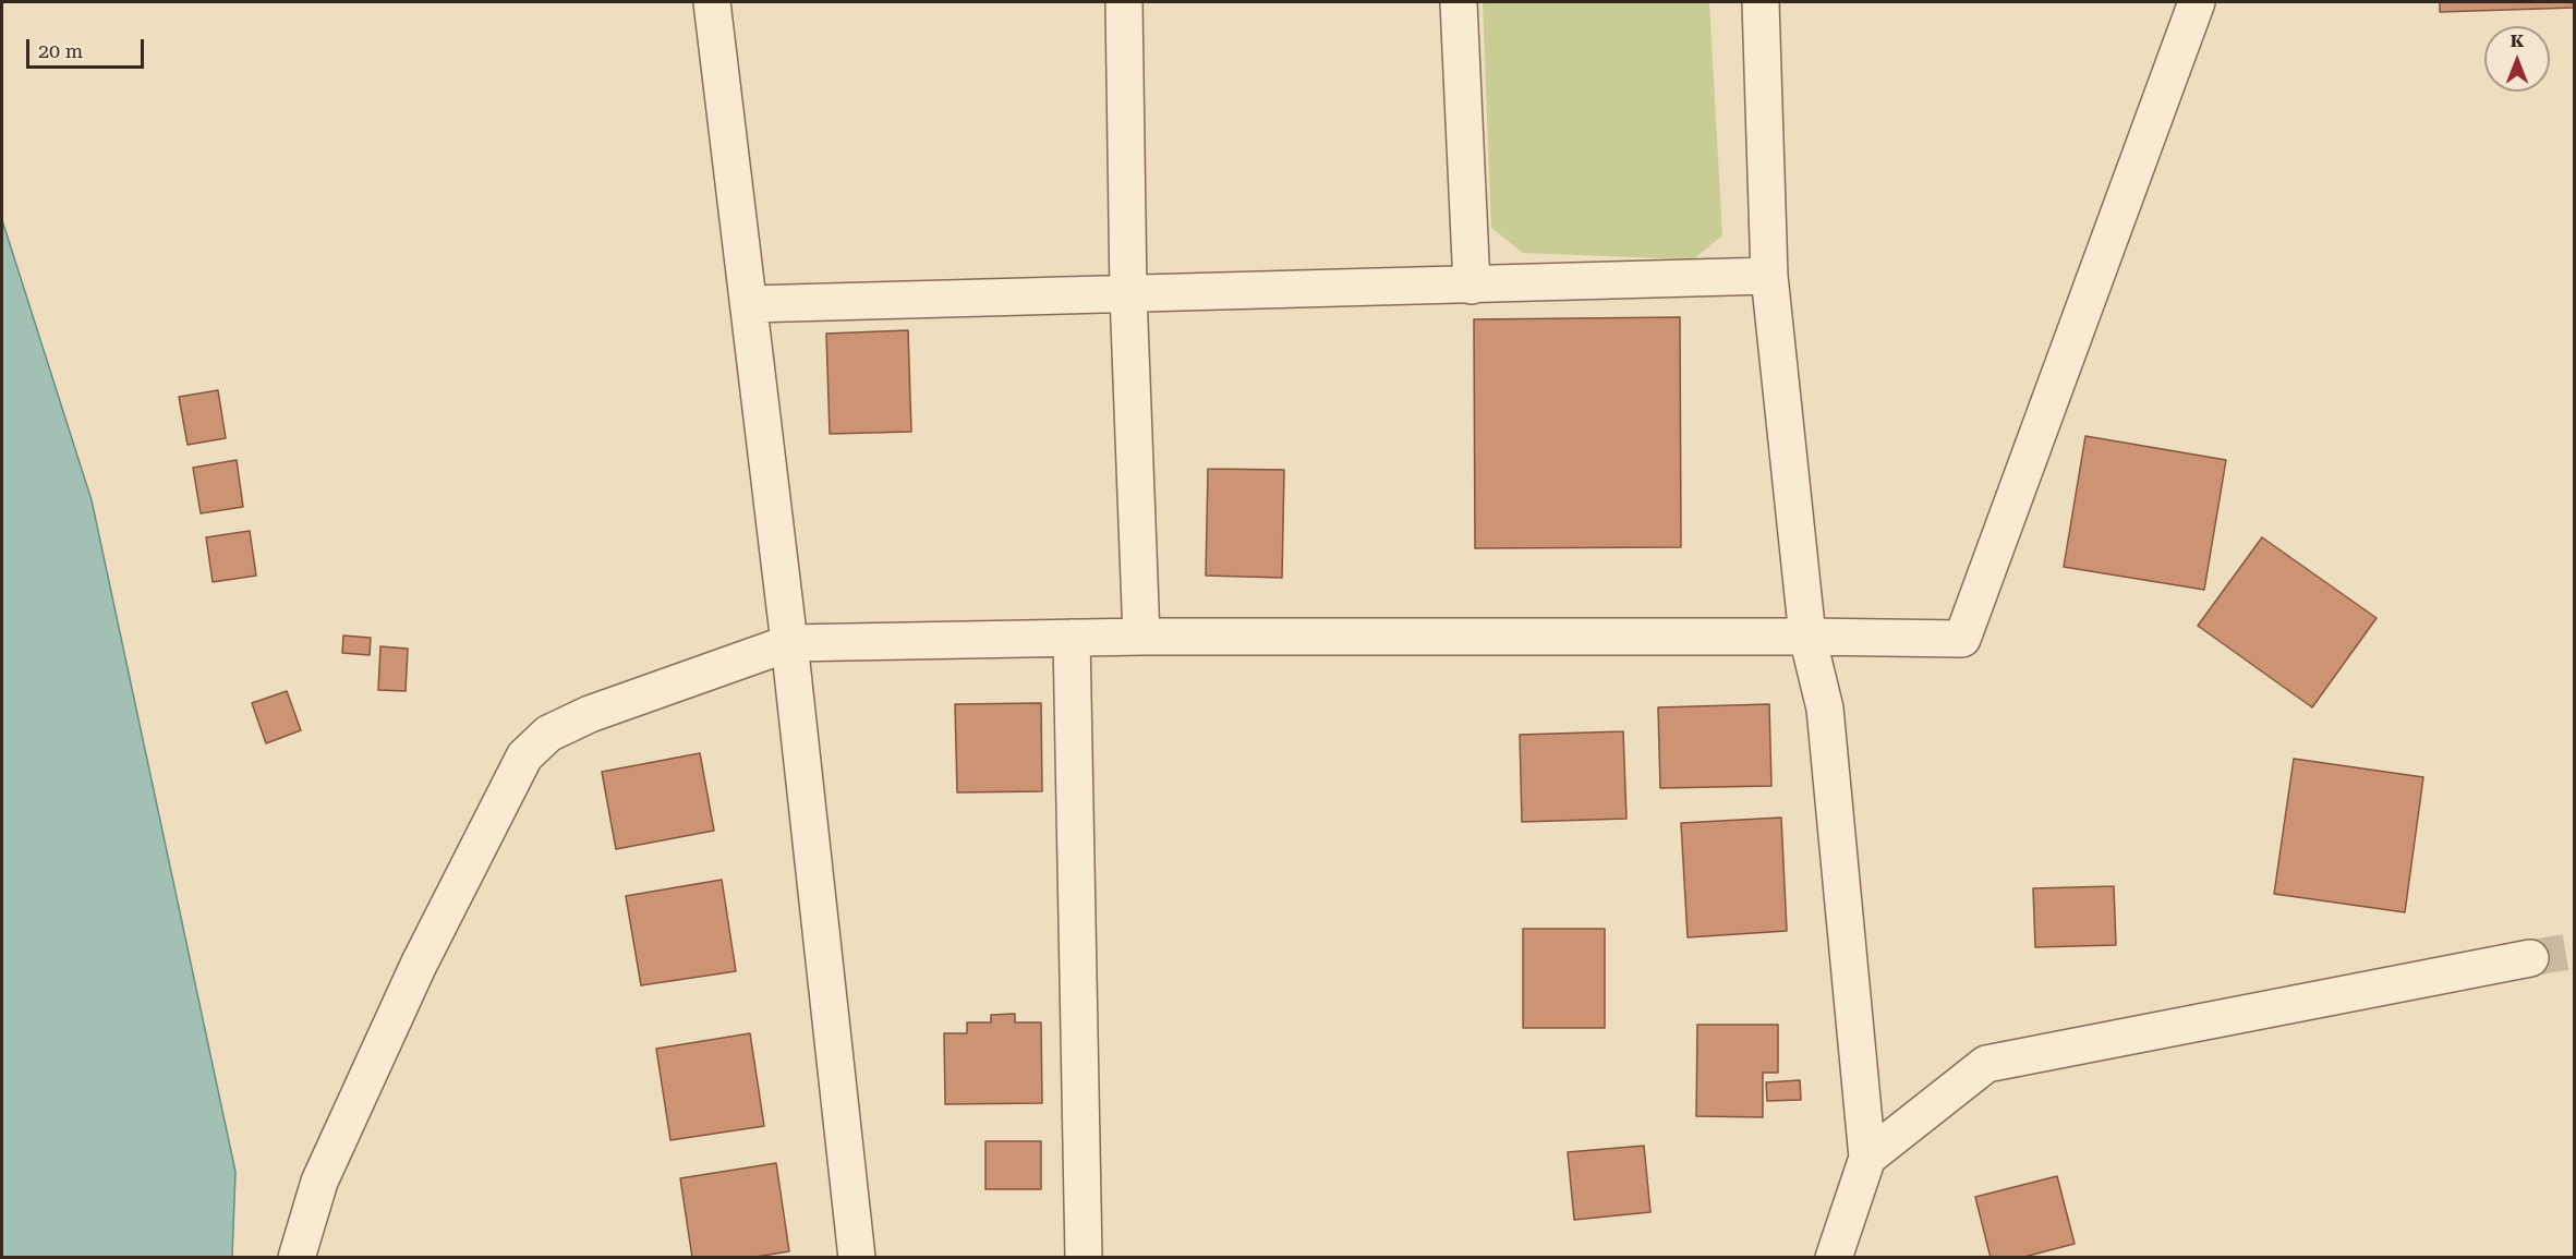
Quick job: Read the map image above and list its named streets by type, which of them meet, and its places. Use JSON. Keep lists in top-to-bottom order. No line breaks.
{"scale_bar":"20 m","north":"top"}
